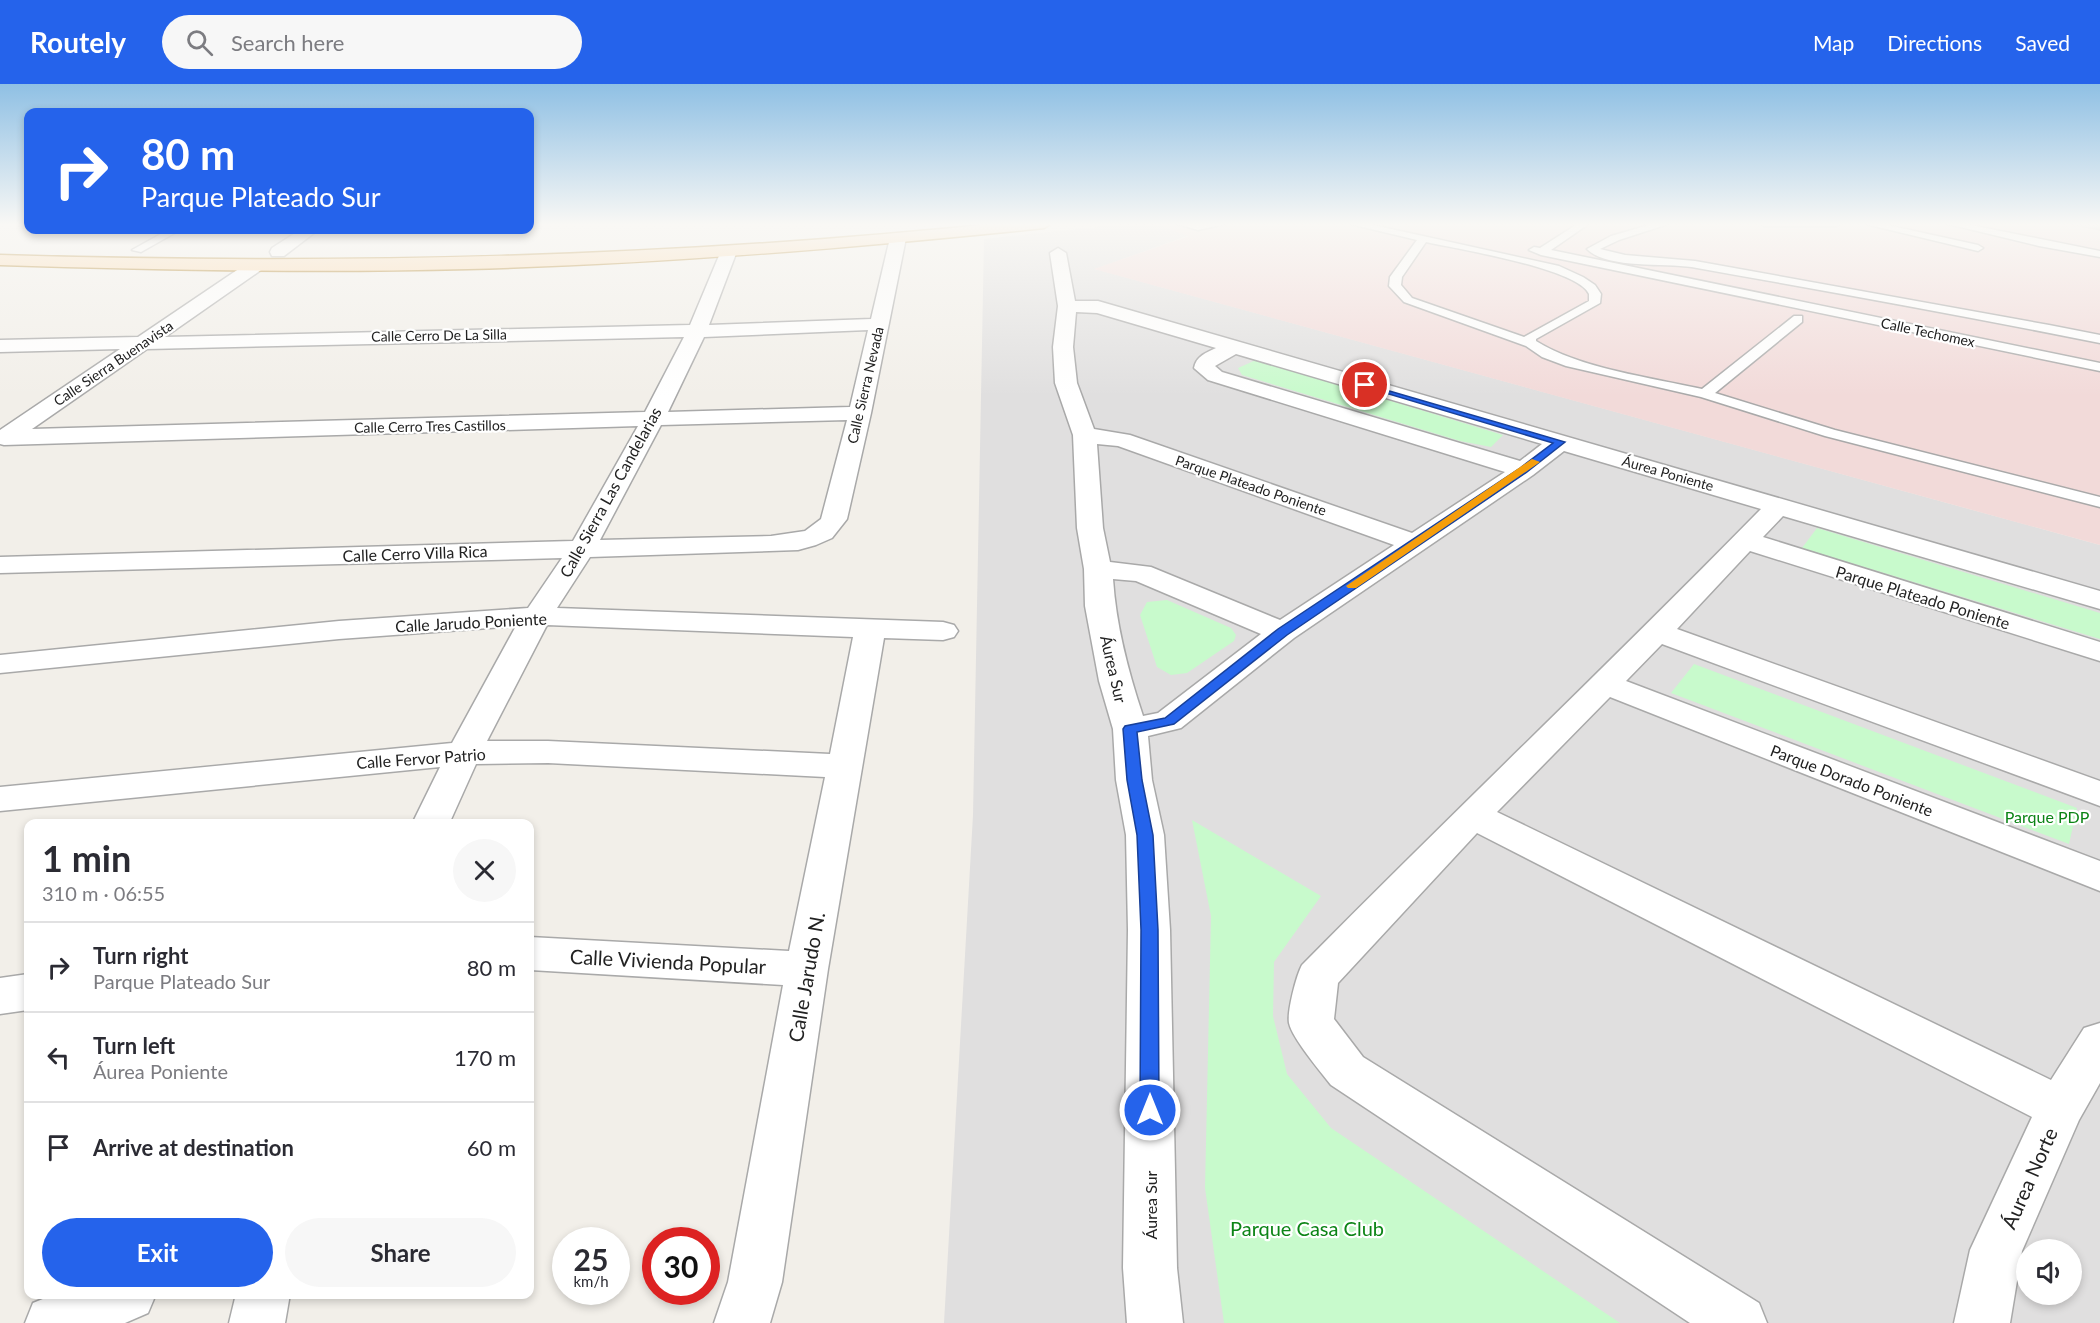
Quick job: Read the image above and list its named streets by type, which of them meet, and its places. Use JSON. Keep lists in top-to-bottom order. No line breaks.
{"streets":{"street":["Calle Cerro De La Silla","Calle Sierra Buenavista","Calle Sierra Nevada","Calle Cerro Tres Castillos","Áurea Poniente","Parque Plateado Poniente","Calle Sierra Las Candelarias","Calle Cerro Villa Rica","Calle Jarudo Poniente","Áurea Sur","Calle Fervor Patrio","Parque Dorado Poniente","Calle Vivienda Popular","Calle Jarudo N.","Áurea Norte"],"lane":["Calle Techomex"]},"crossings":[["Calle Cerro De La Silla","Calle Sierra Buenavista"],["Calle Cerro De La Silla","Calle Sierra Nevada"],["Calle Cerro De La Silla","Calle Sierra Las Candelarias"],["Calle Sierra Buenavista","Calle Cerro Tres Castillos"],["Calle Sierra Nevada","Calle Cerro Tres Castillos"],["Calle Sierra Nevada","Calle Cerro Villa Rica"],["Calle Cerro Tres Castillos","Calle Sierra Las Candelarias"],["Áurea Poniente","Áurea Sur"],["Parque Plateado Poniente","Áurea Sur"],["Calle Sierra Las Candelarias","Calle Cerro Villa Rica"],["Calle Sierra Las Candelarias","Calle Jarudo Poniente"],["Calle Sierra Las Candelarias","Calle Fervor Patrio"],["Calle Jarudo Poniente","Calle Jarudo N."],["Calle Fervor Patrio","Calle Jarudo N."],["Calle Vivienda Popular","Calle Jarudo N."]],"parks":["Parque PDP","Parque Casa Club"],"page":{"header":"Routely","search":"Search here","nav":["Map","Directions","Saved"],"turn":["80 m","Parque Plateado Sur"],"heading":["1 min","310 m · 06:55"],"list":[{"name":"Turn right","note":"Parque Plateado Sur","value":"80 m"},{"name":"Turn left","note":"Áurea Poniente","value":"170 m"},{"name":"Arrive at destination","value":"60 m"}],"buttons":["Exit","Share"],"speed":"25 km/h","limit":"30"}}
